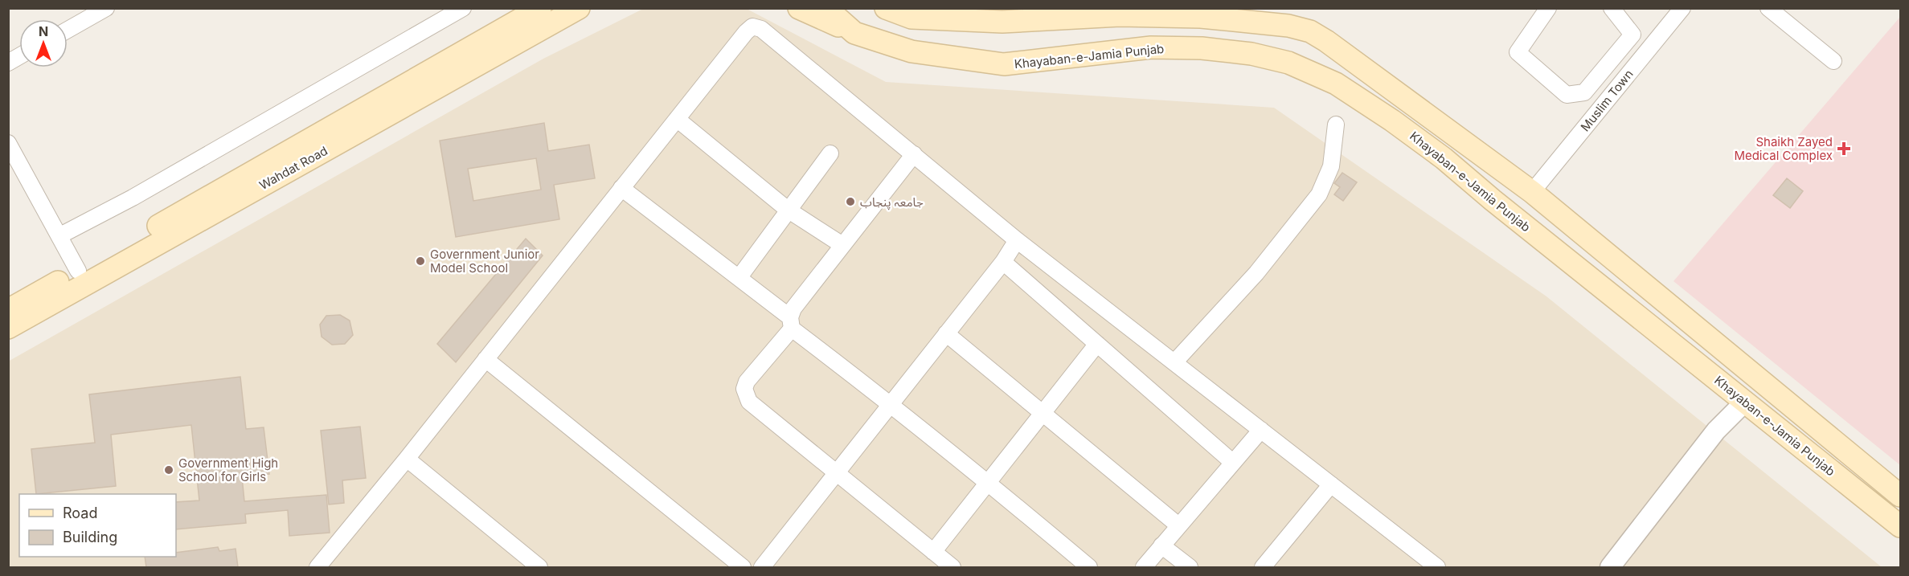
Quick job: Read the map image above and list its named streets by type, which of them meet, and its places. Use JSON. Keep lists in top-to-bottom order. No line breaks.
{"streets":{"main road":["Khayaban-e-Jamia Punjab","Wahdat Road"],"street":["Muslim Town"]},"crossings":[["Khayaban-e-Jamia Punjab","Muslim Town"]],"places":{"health":["Shaikh Zayed Medical Complex"],"other":["جامعہ پنجاب","Government Junior Model School","Government High School for Girls"]},"legend":["Road","Building"],"north":"top"}
